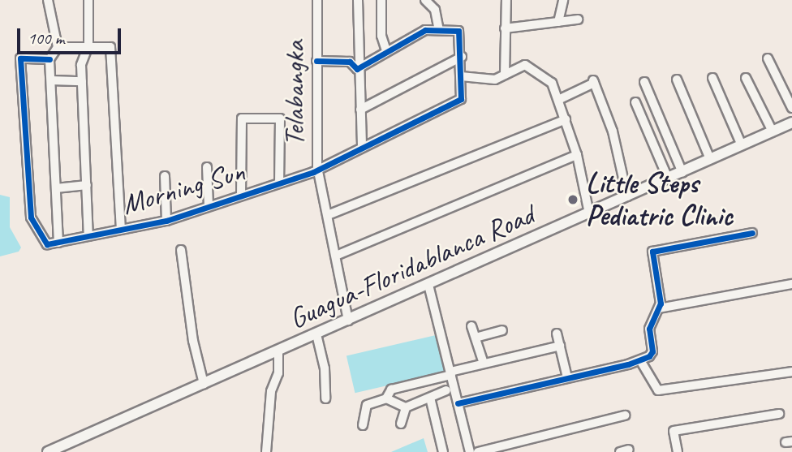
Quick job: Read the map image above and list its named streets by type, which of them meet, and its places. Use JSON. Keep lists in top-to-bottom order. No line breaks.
{"streets":{"main road":["Guagua-Floridablanca Road"],"street":["Telabangka","Morning Sun"]},"crossings":[["Telabangka","Morning Sun"],["Telabangka","Guagua-Floridablanca Road"]],"places":["Little Steps Pediatric Clinic"],"scale_bar":"100 m"}
